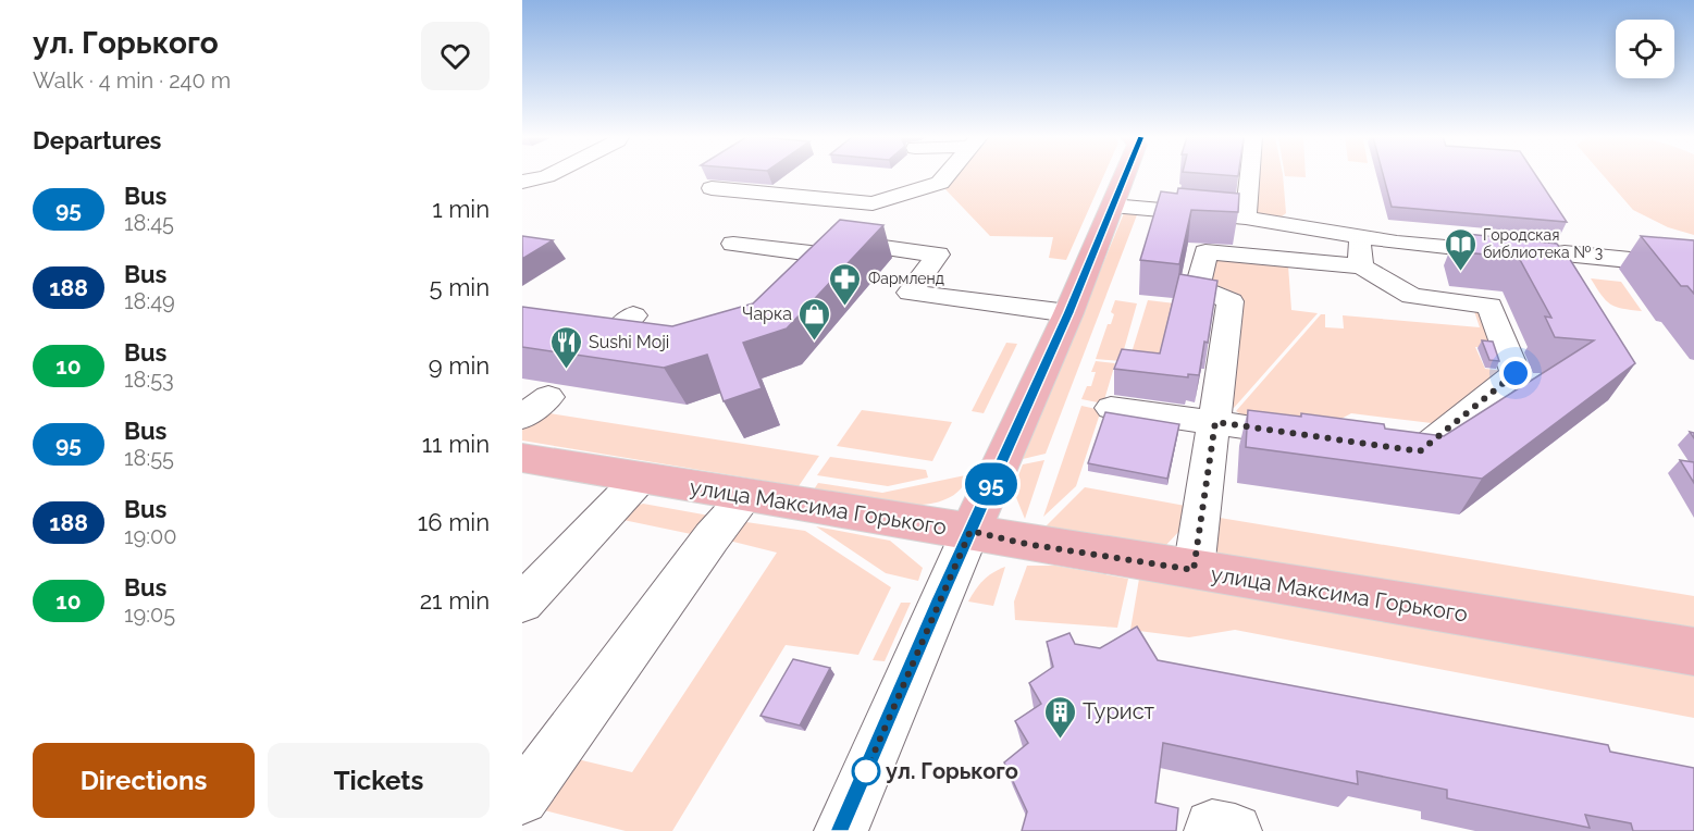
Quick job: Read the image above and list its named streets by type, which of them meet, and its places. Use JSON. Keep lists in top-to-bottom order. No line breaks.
{"streets":{"main road":["улица Максима Горького"]},"places":{"library":["Городская библиотека № 3"],"pharmacy":["Фармленд"],"shop":["Чарка"],"restaurant":["Sushi Moji"],"building":["Турист"],"other":["ул. Горького"]},"lines":["bus line 95"],"page":{"heading":[["ул. Горького","Walk · 4 min · 240 m"],"Departures"],"on_map":"95","list":[{"mark":"95","name":"Bus","note":"18:45","value":"1 min"},{"mark":"188","name":"Bus","note":"18:49","value":"5 min"},{"mark":"10","name":"Bus","note":"18:53","value":"9 min"},{"mark":"95","name":"Bus","note":"18:55","value":"11 min"},{"mark":"188","name":"Bus","note":"19:00","value":"16 min"},{"mark":"10","name":"Bus","note":"19:05","value":"21 min"}],"buttons":["Directions","Tickets"]}}
